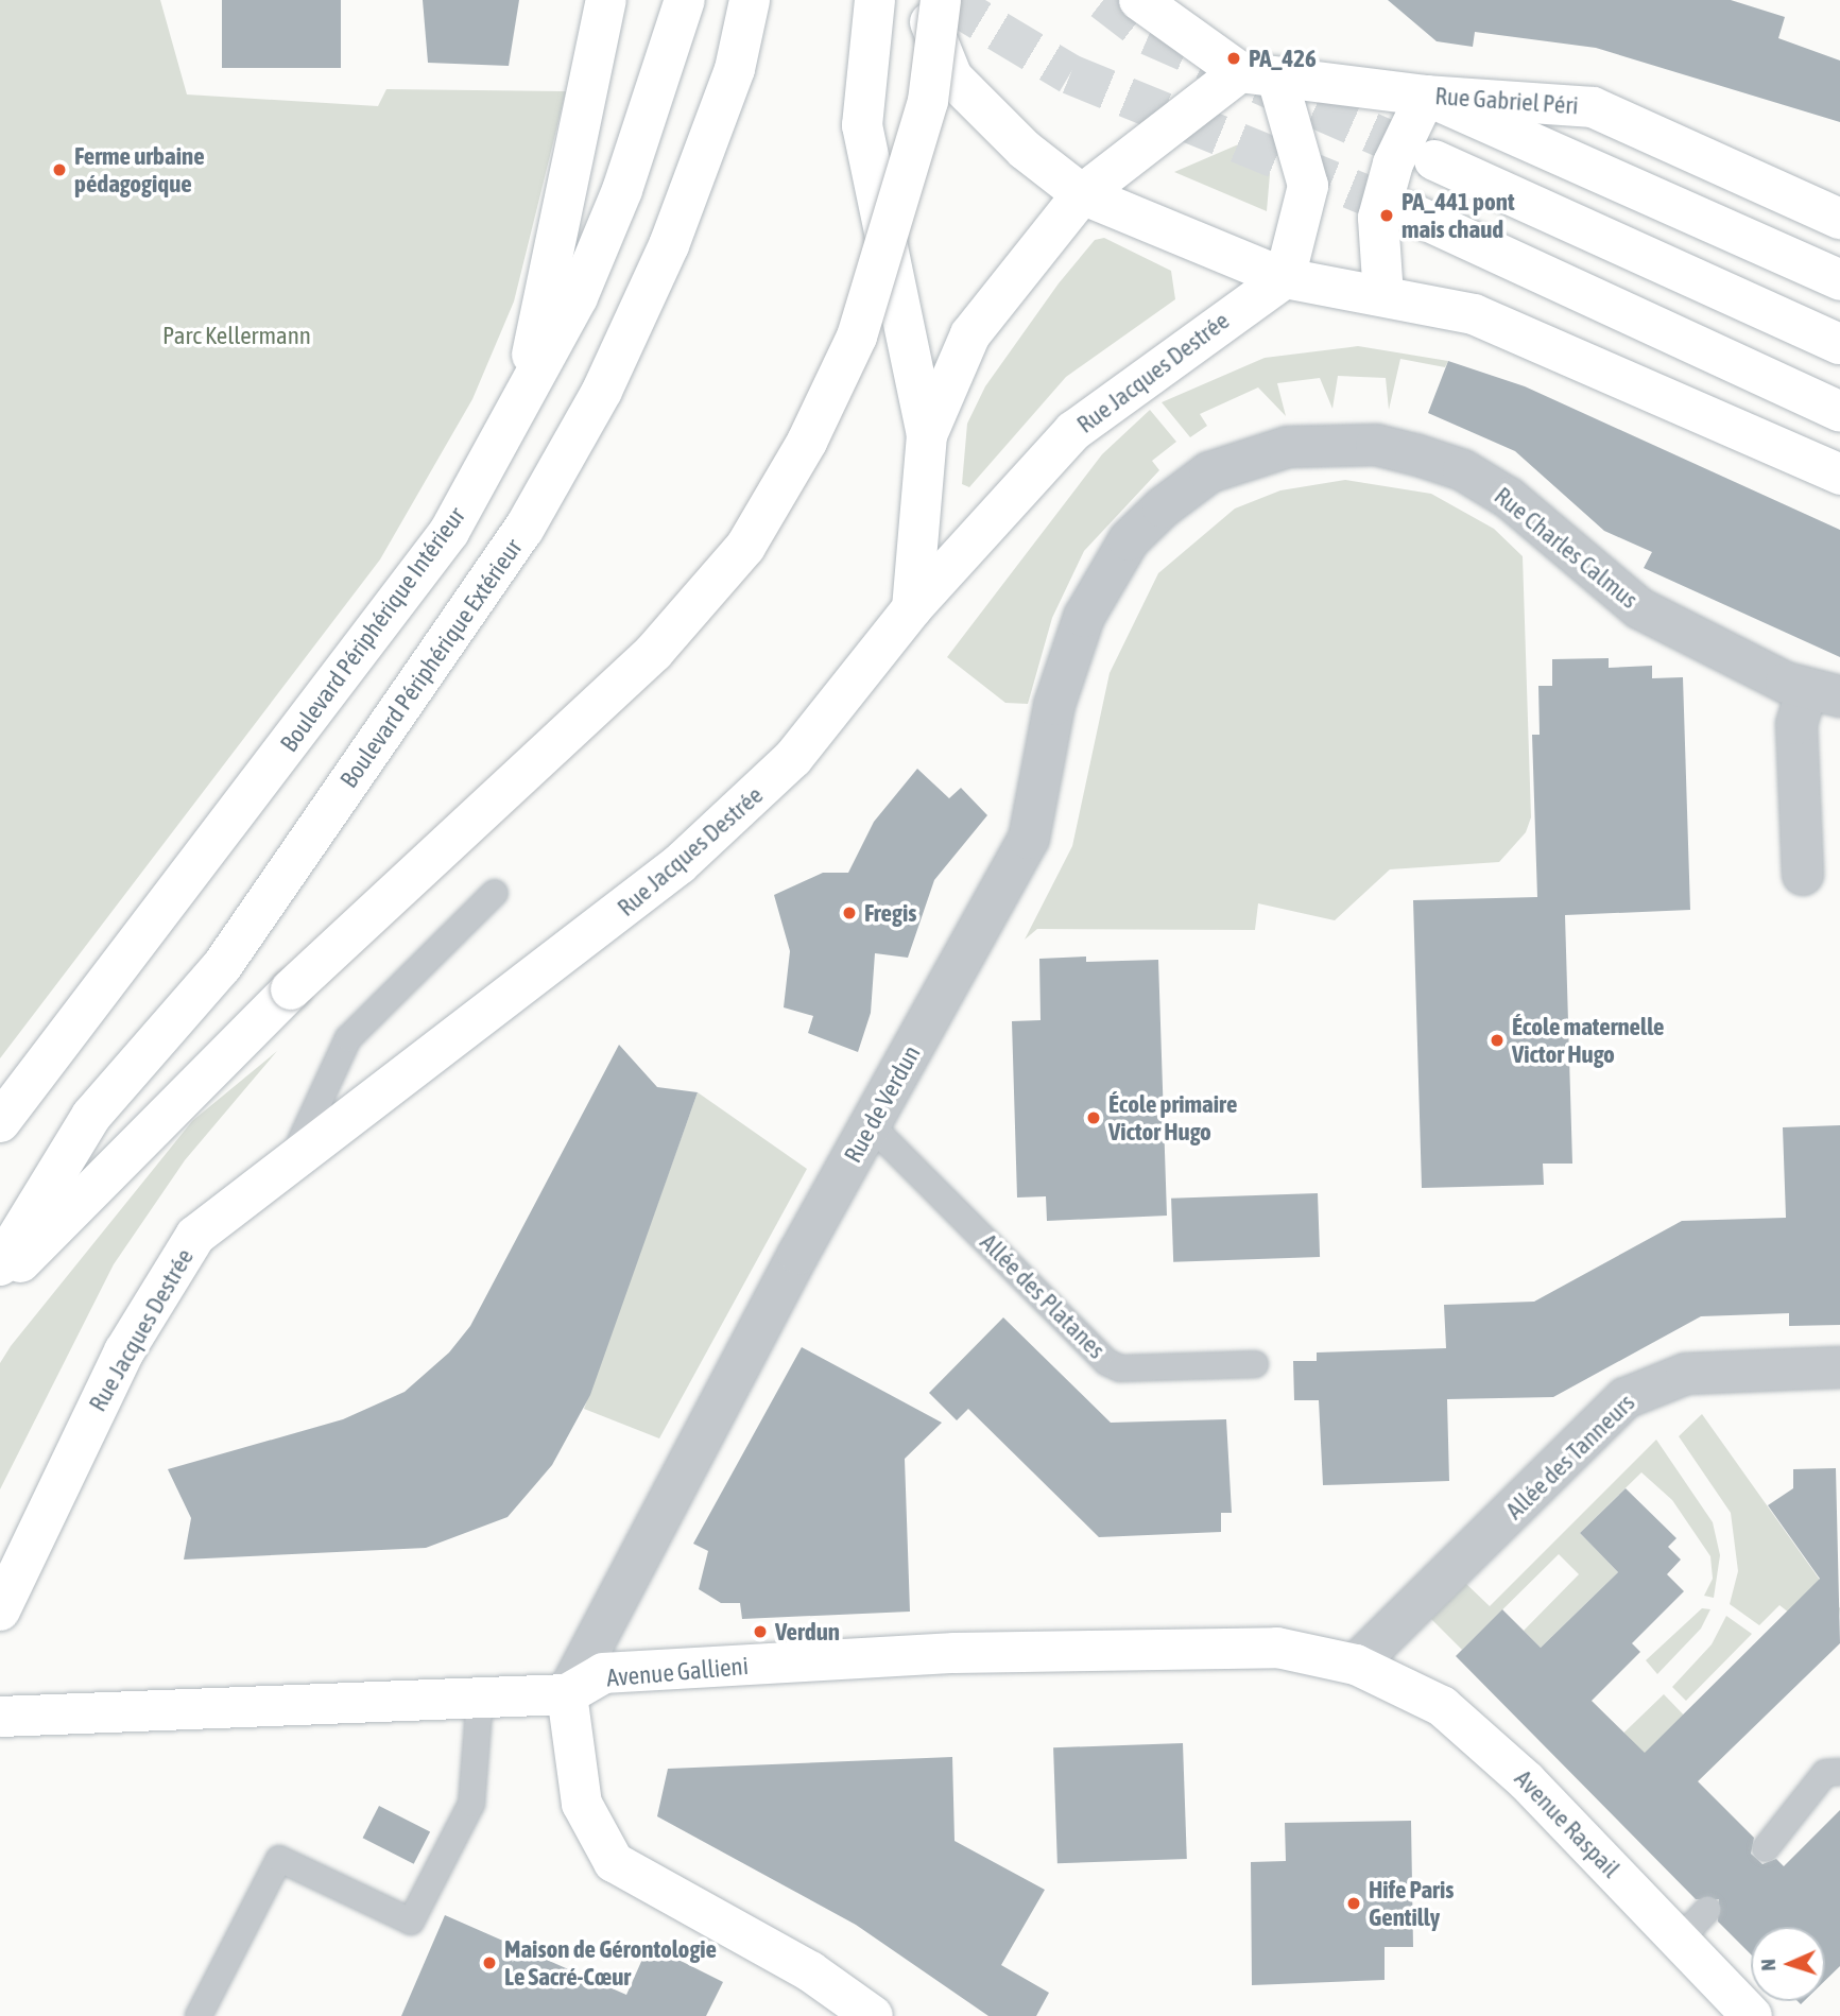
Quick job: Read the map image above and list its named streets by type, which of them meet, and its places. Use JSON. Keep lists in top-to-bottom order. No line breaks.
{"streets":{"main road":["Rue Gabriel Péri","Rue Jacques Destrée","Boulevard Périphérique Intérieur","Boulevard Périphérique Extérieur","Avenue Gallieni","Avenue Raspail"],"street":["Rue Charles Calmus","Rue de Verdun","Allée des Tanneurs"],"lane":["Allée des Platanes"]},"crossings":[["Rue Charles Calmus","Rue de Verdun"],["Rue de Verdun","Allée des Platanes"],["Rue de Verdun","Avenue Gallieni"],["Allée des Tanneurs","Avenue Gallieni"],["Allée des Tanneurs","Avenue Raspail"],["Avenue Gallieni","Avenue Raspail"]],"parks":["Parc Kellermann"],"places":["PA_426","Ferme urbaine pédagogique","PA_441 pont mais chaud","Fregis","École maternelle Victor Hugo","École primaire Victor Hugo","Verdun","Hife Paris Gentilly","Maison de Gérontologie Le Sacré-Cœur"],"north":"left"}
